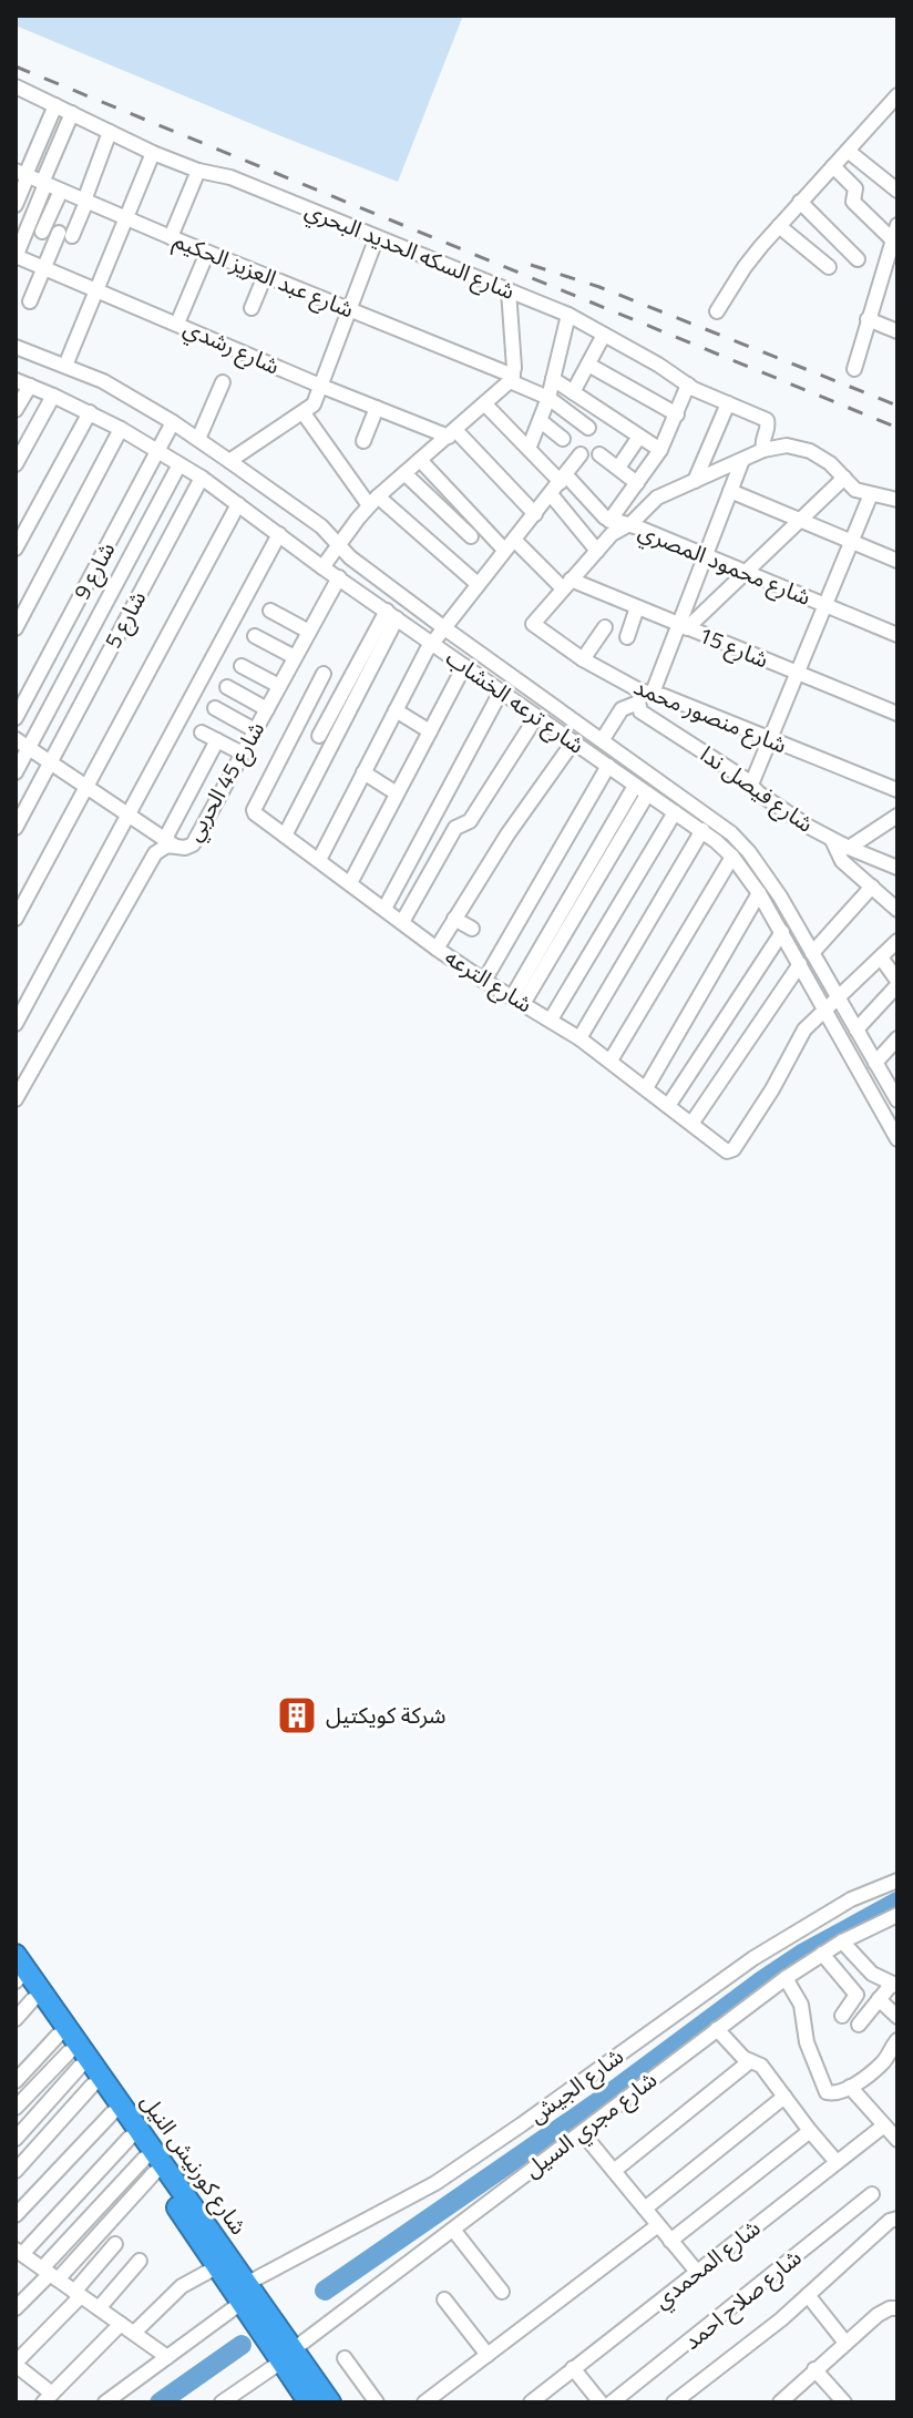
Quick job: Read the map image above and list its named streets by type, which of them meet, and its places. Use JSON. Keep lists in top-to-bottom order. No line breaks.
{"streets":{"highway":["شارع كورنيش النيل"],"street":["شارع السكه الحديد البحري","شارع عبد العزيز الحكيم","شارع رشدي","شارع محمود المصري","شارع 9","شارع 5","شارع 15","شارع ترعه الخشاب","شارع منصور محمد","شارع 45 الحربي","شارع فيصل ندا","شارع الترعه","شارع الجيش","شارع مجري السيل","شارع المحمدي","شارع صلاح احمد"]},"crossings":[["شارع 9","شارع ترعه الخشاب"],["شارع 5","شارع ترعه الخشاب"],["شارع 15","شارع منصور محمد"],["شارع ترعه الخشاب","شارع 45 الحربي"],["شارع ترعه الخشاب","شارع الترعه"],["شارع منصور محمد","شارع فيصل ندا"],["شارع الجيش","شارع كورنيش النيل"],["شارع مجري السيل","شارع كورنيش النيل"]],"places":{"building":["شركة كويكتيل"]}}
